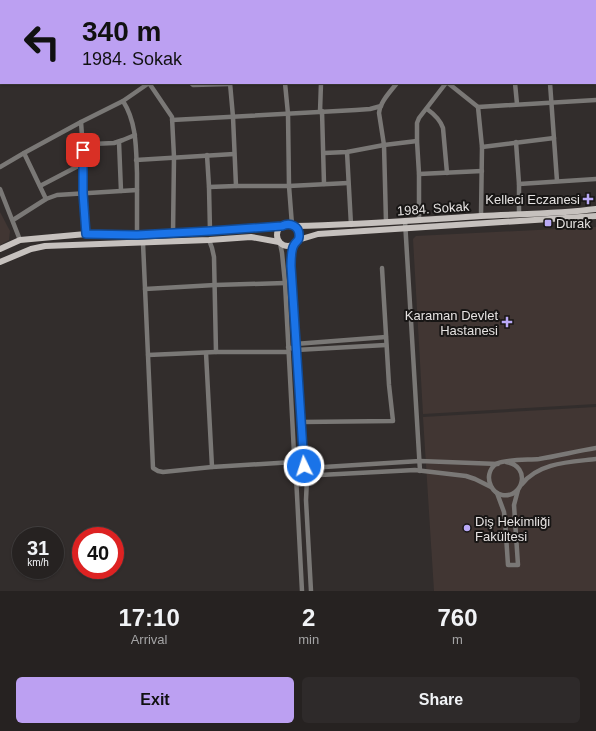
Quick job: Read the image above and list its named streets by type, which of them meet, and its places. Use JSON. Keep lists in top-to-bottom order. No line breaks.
{"streets":{"main road":["1984. Sokak"]},"places":{"health":["Kelleci Eczanesi","Karaman Devlet Hastanesi"],"transit":["Durak"],"other":["Diş Hekimliği Fakültesi"]},"page":{"turn":["340 m","1984. Sokak"],"speed":"31 km/h","limit":"40","eta":["17:10","Arrival","2","min","760","m"],"buttons":["Exit","Share"]}}
